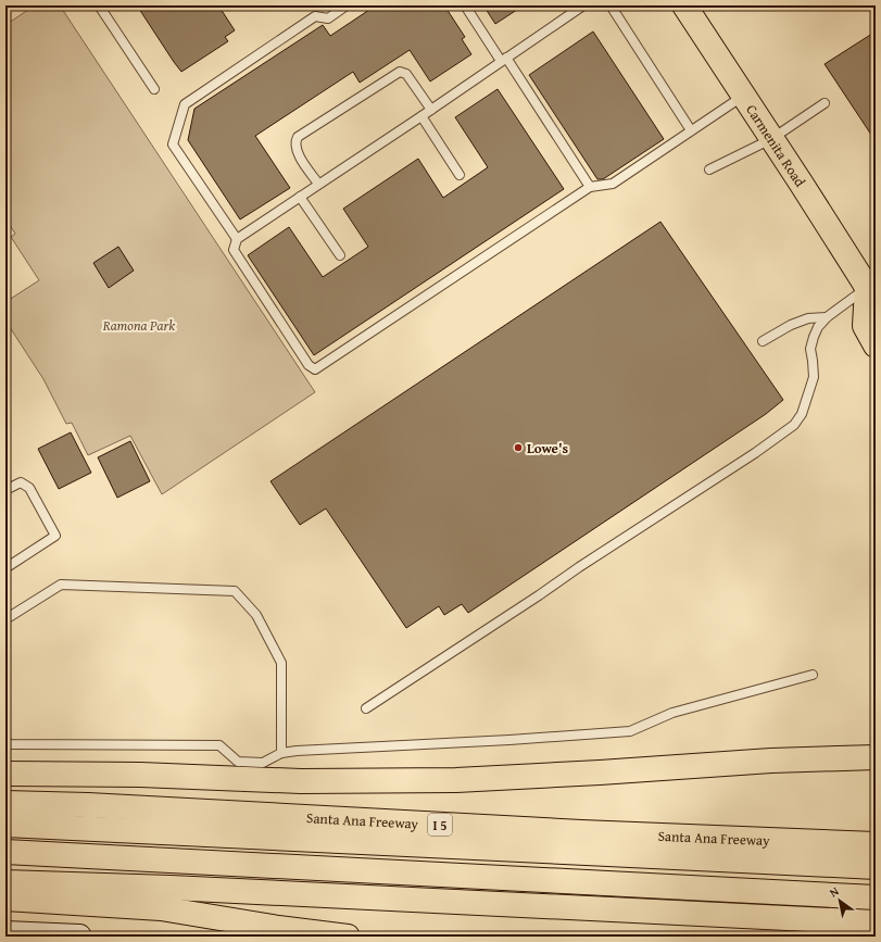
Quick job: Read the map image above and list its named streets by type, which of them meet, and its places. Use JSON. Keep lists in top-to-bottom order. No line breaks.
{"streets":{"main road":["Carmenita Road","Santa Ana Freeway","I 5"]},"parks":["Ramona Park"],"places":["Lowe's"],"north":"top left"}
